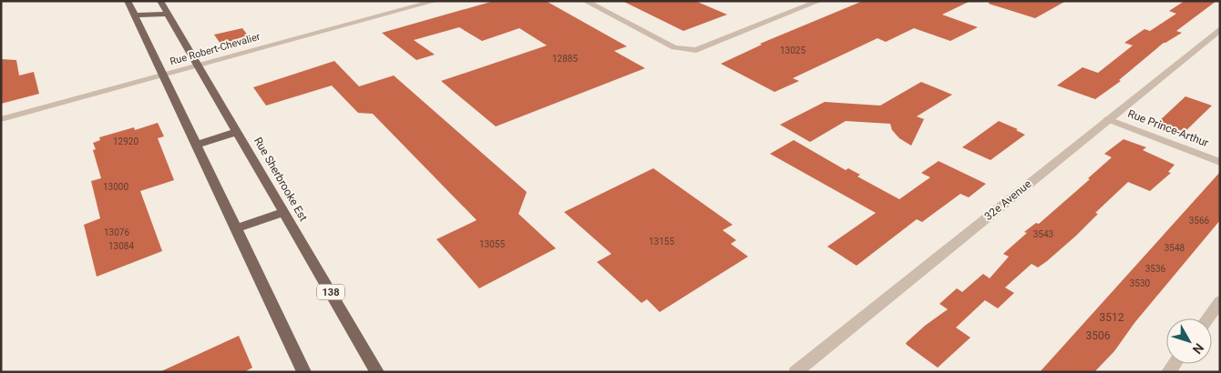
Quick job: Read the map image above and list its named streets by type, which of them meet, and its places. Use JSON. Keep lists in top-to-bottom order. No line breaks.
{"streets":{"main road":["Rue Sherbrooke Est","138"],"street":["Rue Robert-Chevalier","Rue Prince-Arthur","32e Avenue"]},"crossings":[["Rue Robert-Chevalier","Rue Sherbrooke Est"],["Rue Prince-Arthur","32e Avenue"]],"house_numbers":["13025","12885","12920","13000","3566","13076","3543","13155","13055","13084","3548","3536","3530","3512","3506"],"north":"bottom right"}
